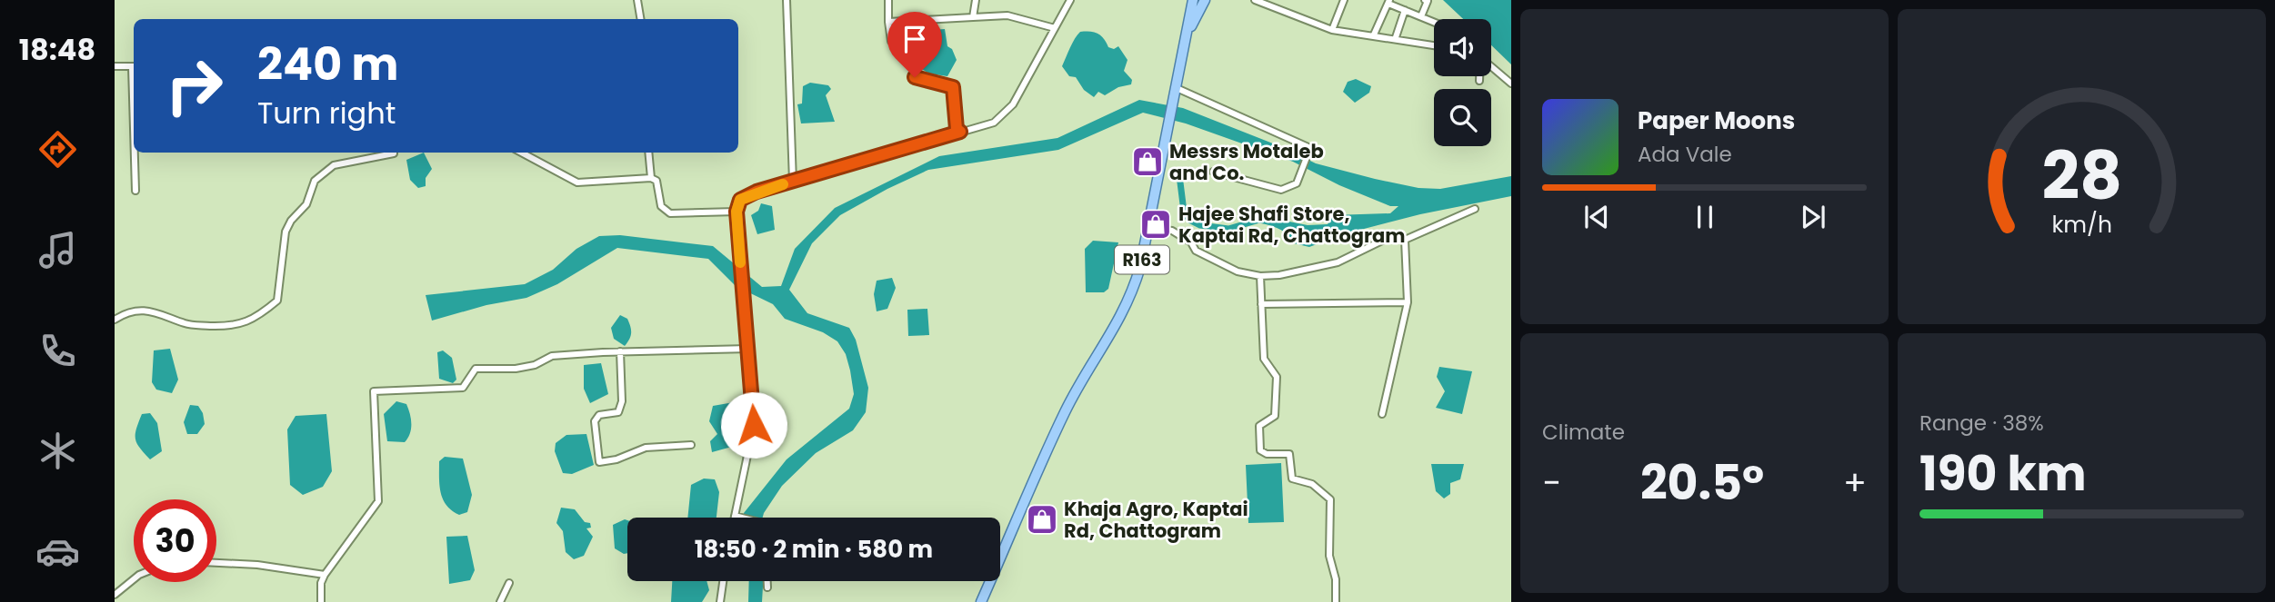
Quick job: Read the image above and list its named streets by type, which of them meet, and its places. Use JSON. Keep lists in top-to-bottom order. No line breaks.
{"streets":{"main road":["R163"]},"places":{"shop":["Messrs Motaleb and Co.","Hajee Shafi Store, Kaptai Rd, Chattogram","Khaja Agro, Kaptai Rd, Chattogram"]},"page":{"tabs":"18:48","turn":["240 m","Turn right"],"song":["Paper Moons","Ada Vale"],"tile":["Climate",["Range · 38%","190 km"]],"heat":["−","20.5°","+"],"limit":"30","trip":"18:50 · 2 min · 580 m","gauge":["28","km/h"]}}
